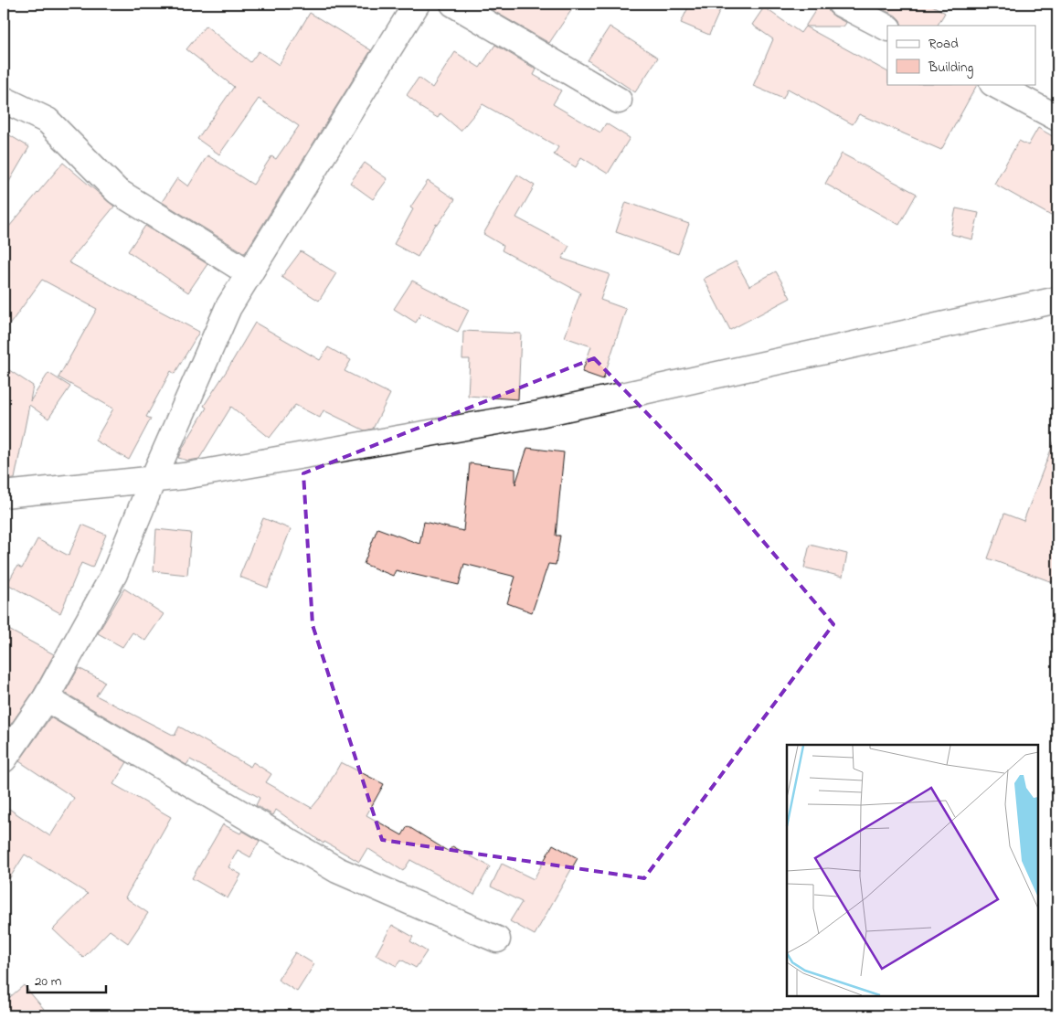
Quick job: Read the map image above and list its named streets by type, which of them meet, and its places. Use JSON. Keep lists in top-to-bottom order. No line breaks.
{"legend":["Road","Building"],"scale_bar":"20 m"}
